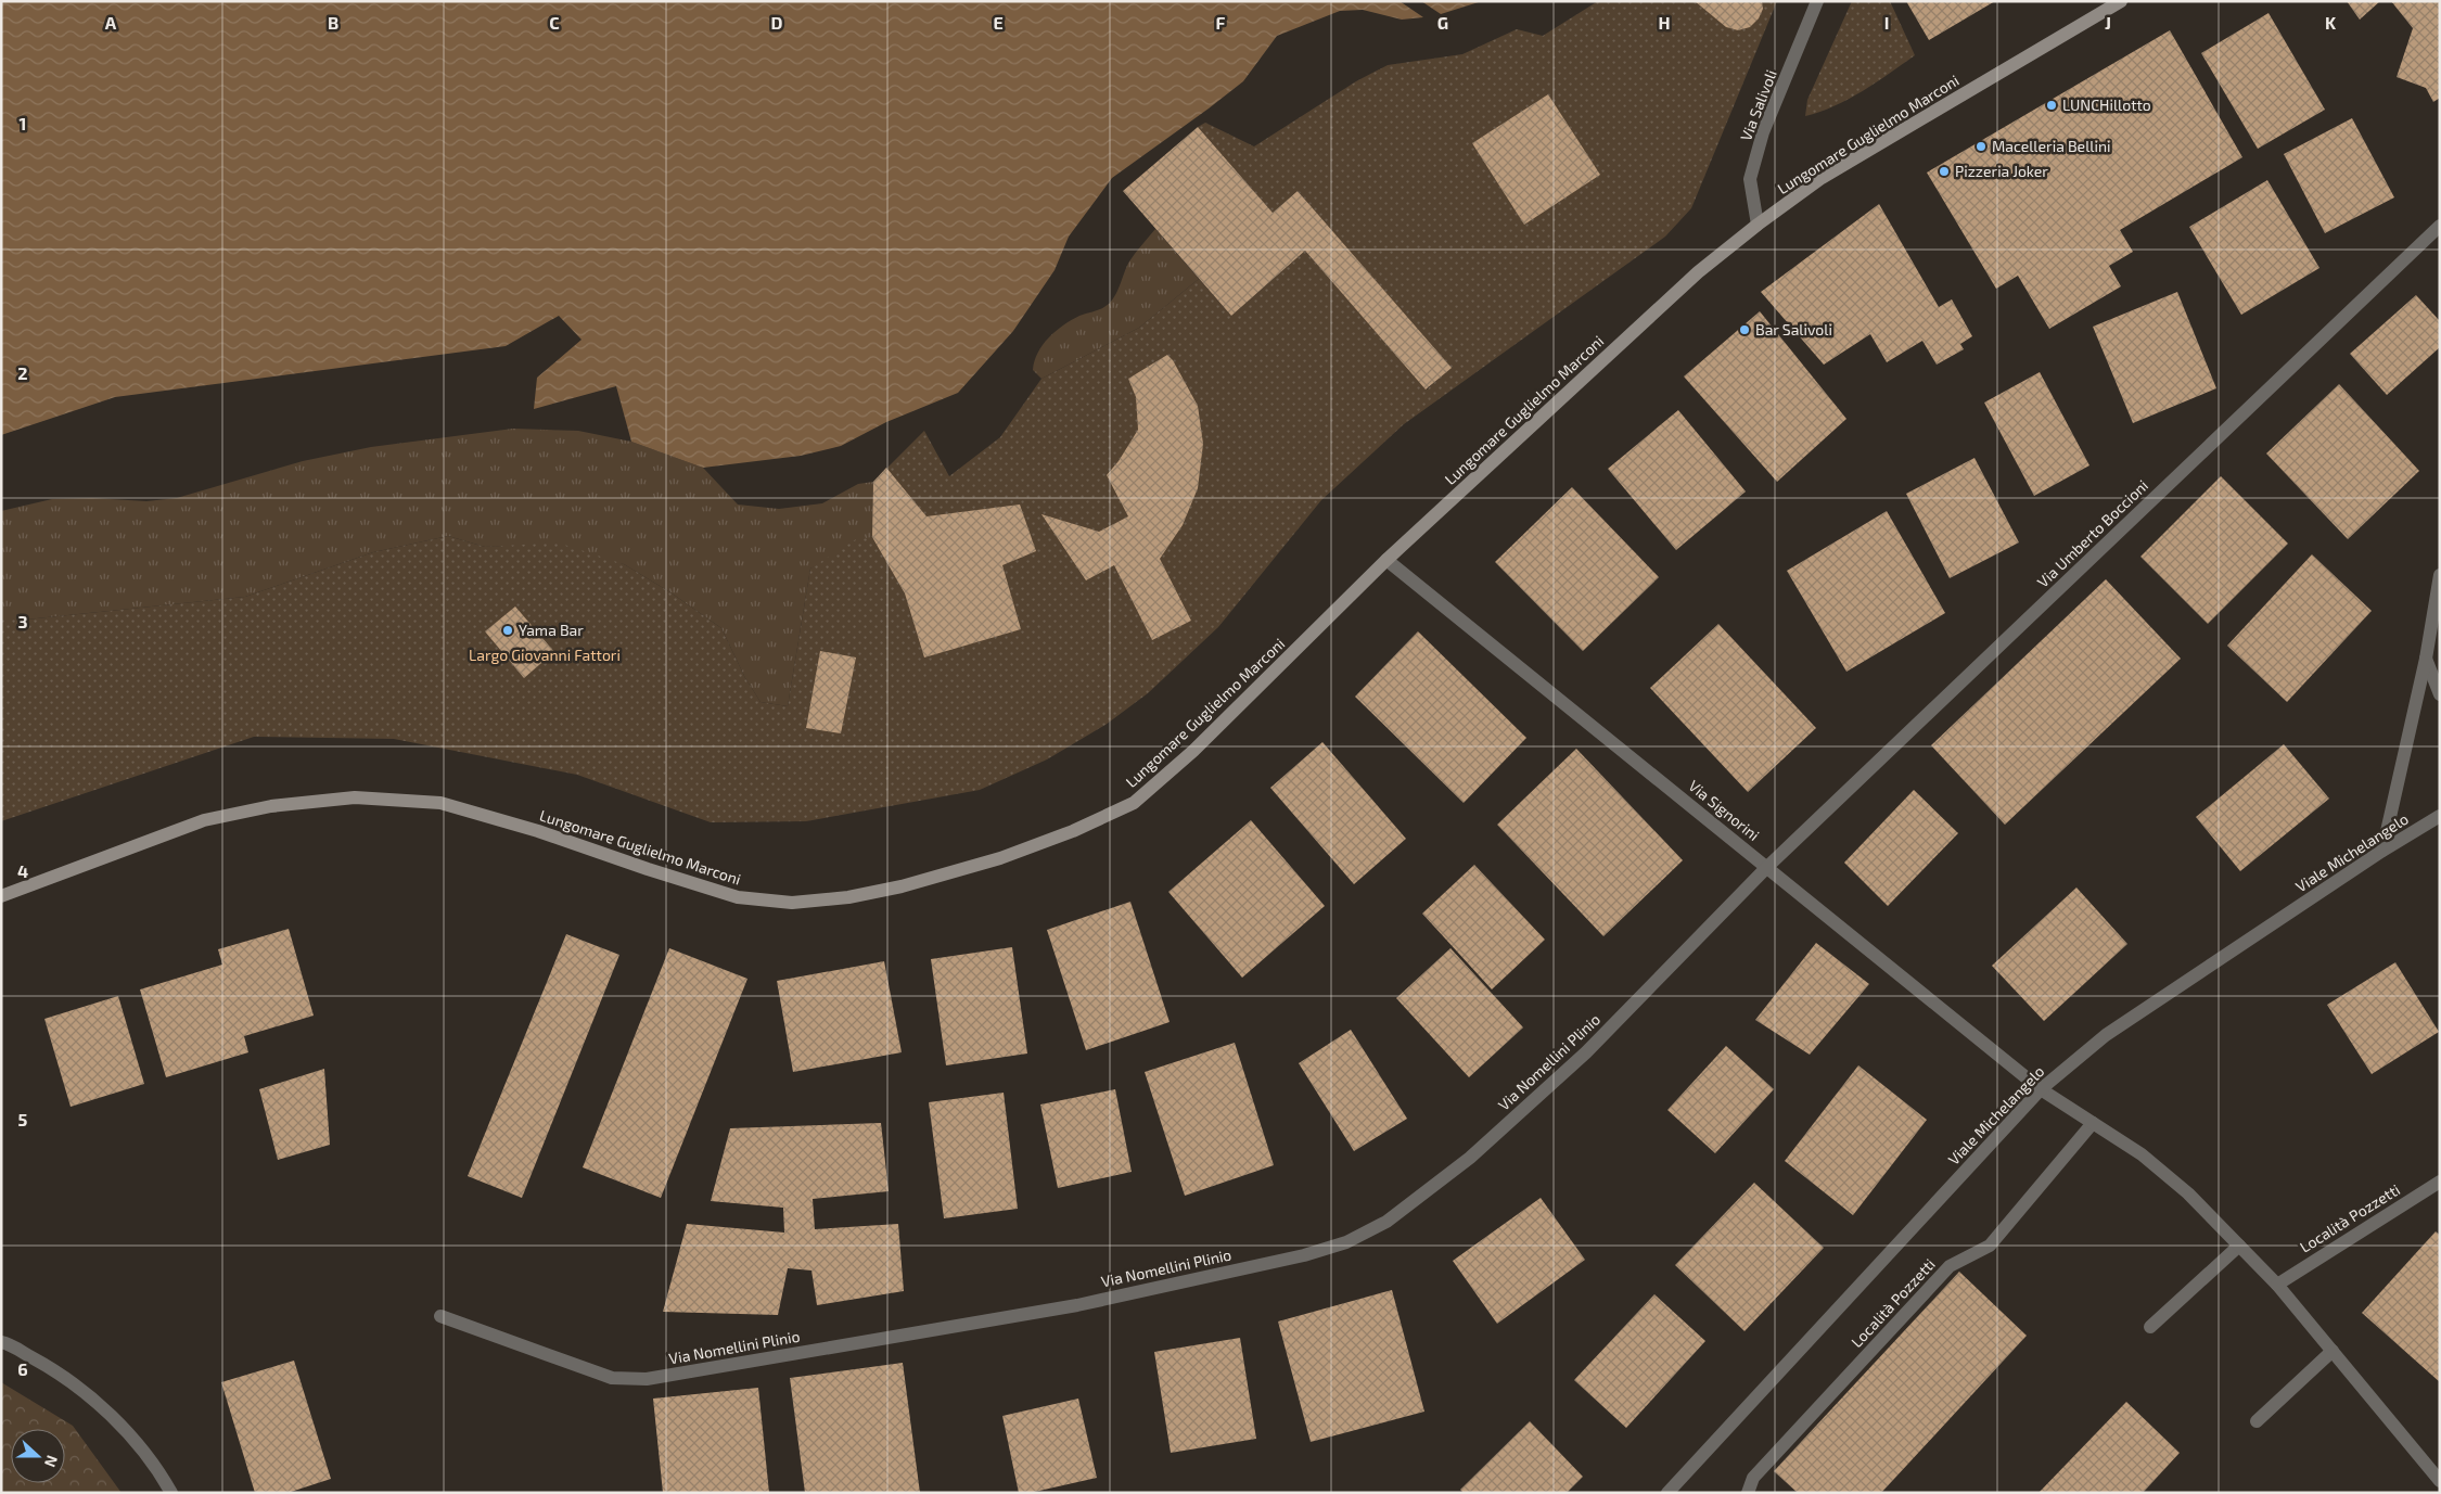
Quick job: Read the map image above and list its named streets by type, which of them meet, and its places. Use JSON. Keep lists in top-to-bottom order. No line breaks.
{"streets":{"street":["Via Salivoli","Lungomare Guglielmo Marconi","Via Umberto Boccioni","Via Signorini","Viale Michelangelo","Via Nomellini Plinio","Località Pozzetti"]},"crossings":[["Via Salivoli","Lungomare Guglielmo Marconi"],["Lungomare Guglielmo Marconi","Via Signorini"],["Via Umberto Boccioni","Via Signorini"],["Via Umberto Boccioni","Via Nomellini Plinio"],["Via Signorini","Viale Michelangelo"],["Via Signorini","Via Nomellini Plinio"]],"parks":["Largo Giovanni Fattori"],"places":["LUNCHillotto","Macelleria Bellini","Pizzeria Joker","Bar Salivoli","Yama Bar"],"north":"right","grid":{"columns":["A","B","C","D","E","F","G","H","I","J","K"],"rows":["1","2","3","4","5","6"]}}
